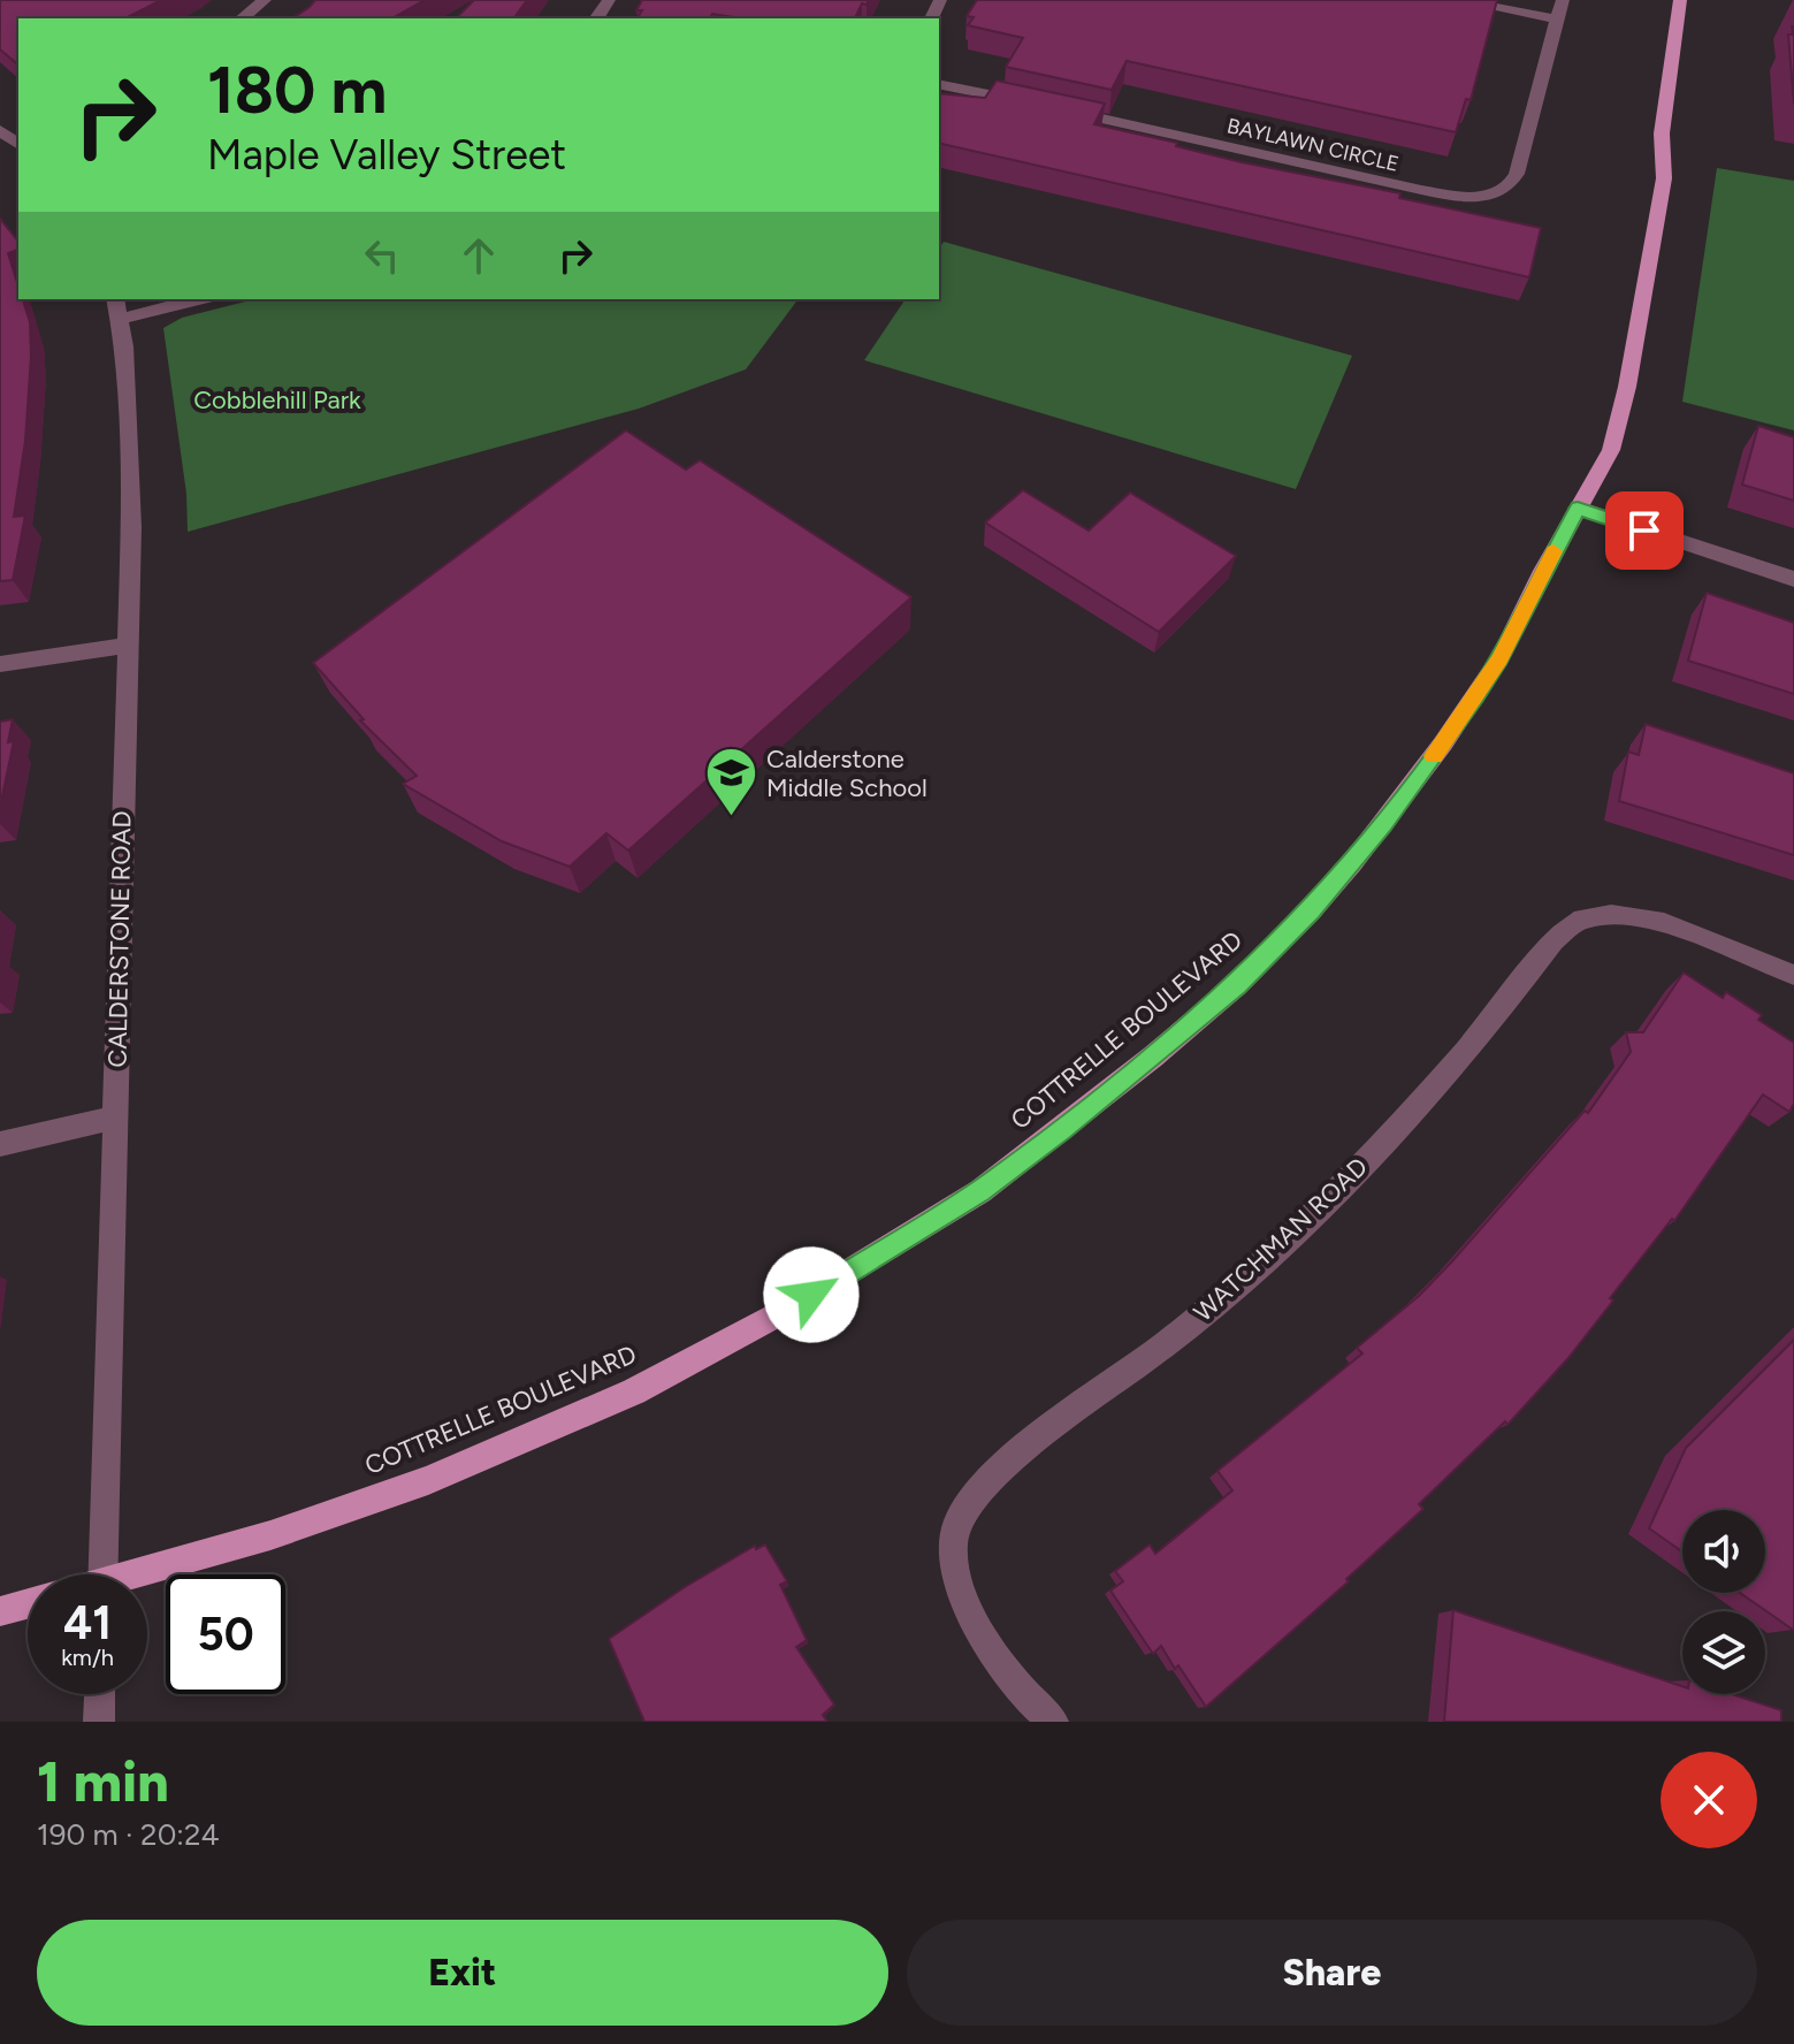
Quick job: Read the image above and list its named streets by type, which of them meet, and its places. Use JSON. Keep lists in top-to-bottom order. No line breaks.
{"streets":{"main road":["COTTRELLE BOULEVARD"],"street":["BAYLAWN CIRCLE","CALDERSTONE ROAD","WATCHMAN ROAD"]},"parks":["Cobblehill Park"],"places":{"school or university":["Calderstone Middle School"]},"page":{"turn":["180 m","Maple Valley Street"],"speed":"41 km/h","limit":"50","heading":["1 min","190 m · 20:24"],"buttons":["Exit","Share"]}}
